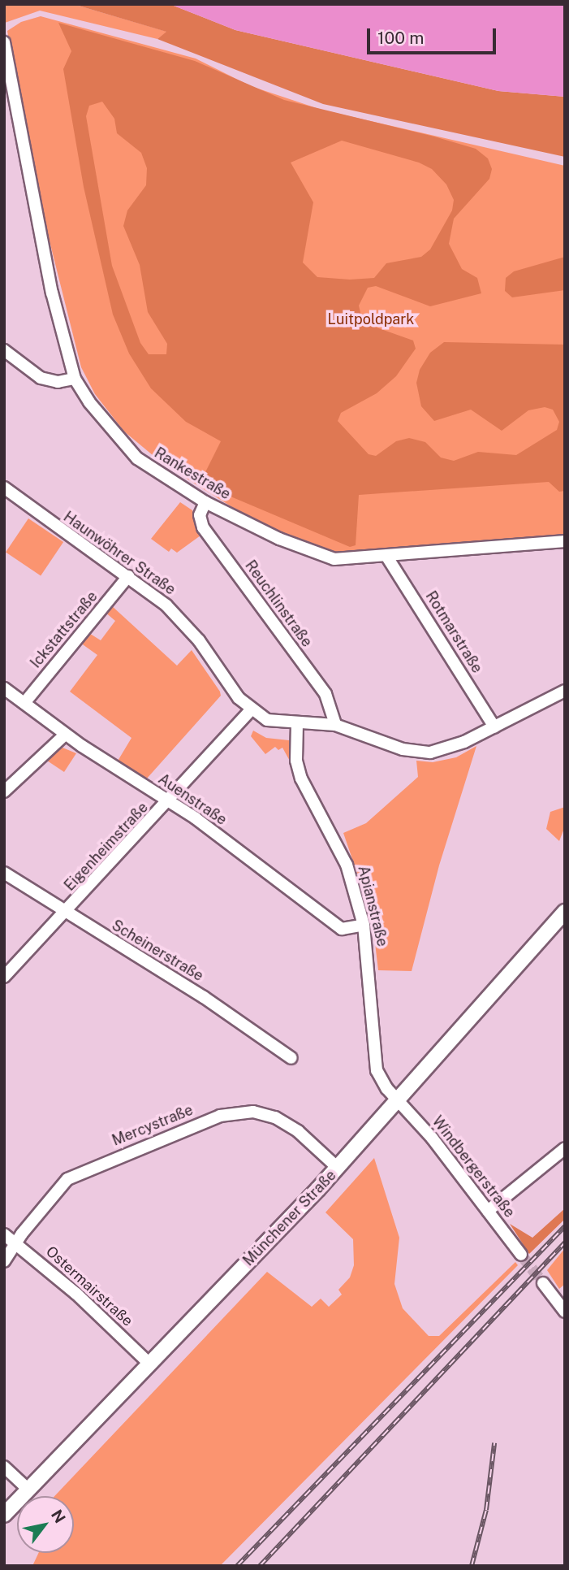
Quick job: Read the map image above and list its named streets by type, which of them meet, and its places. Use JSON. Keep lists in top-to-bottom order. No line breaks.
{"streets":{"main road":["Münchener Straße"],"street":["Rankestraße","Haunwöhrer Straße","Reuchlinstraße","Ickstattstraße","Rotmarstraße","Auenstraße","Eigenheimstraße","Apianstraße","Scheinerstraße","Mercystraße","Windbergerstraße","Ostermairstraße"]},"crossings":[["Rankestraße","Reuchlinstraße"],["Rankestraße","Rotmarstraße"],["Haunwöhrer Straße","Reuchlinstraße"],["Haunwöhrer Straße","Ickstattstraße"],["Haunwöhrer Straße","Rotmarstraße"],["Haunwöhrer Straße","Eigenheimstraße"],["Haunwöhrer Straße","Apianstraße"],["Ickstattstraße","Auenstraße"],["Auenstraße","Eigenheimstraße"],["Auenstraße","Apianstraße"],["Eigenheimstraße","Scheinerstraße"],["Apianstraße","Windbergerstraße"],["Apianstraße","Münchener Straße"],["Mercystraße","Münchener Straße"],["Mercystraße","Ostermairstraße"],["Windbergerstraße","Münchener Straße"],["Münchener Straße","Ostermairstraße"]],"parks":["Luitpoldpark"],"scale_bar":"100 m","north":"top right"}
